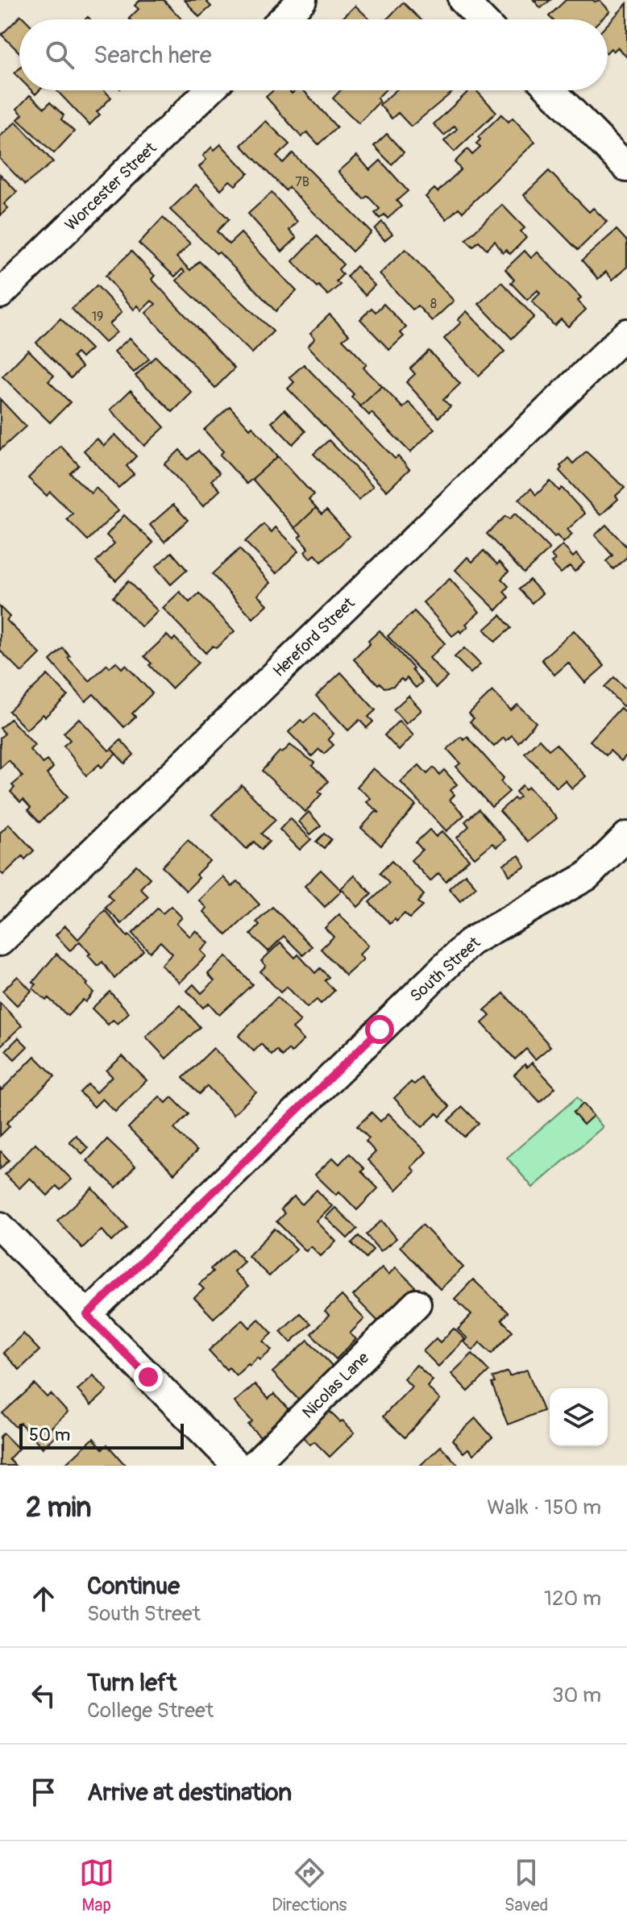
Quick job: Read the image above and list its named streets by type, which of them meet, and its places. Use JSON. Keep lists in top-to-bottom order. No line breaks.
{"streets":{"street":["Worcester Street","Hereford Street","South Street","Nicolas Lane"]},"house_numbers":["7B","8","19"],"scale_bar":"50 m","page":{"search":"Search here","scale":"50 m","heading":["2 min","Walk · 150 m"],"list":[["Continue","South Street","120 m"],["Turn left","College Street","30 m"],"Arrive at destination"],"nav":["Map","Directions","Saved"]}}
